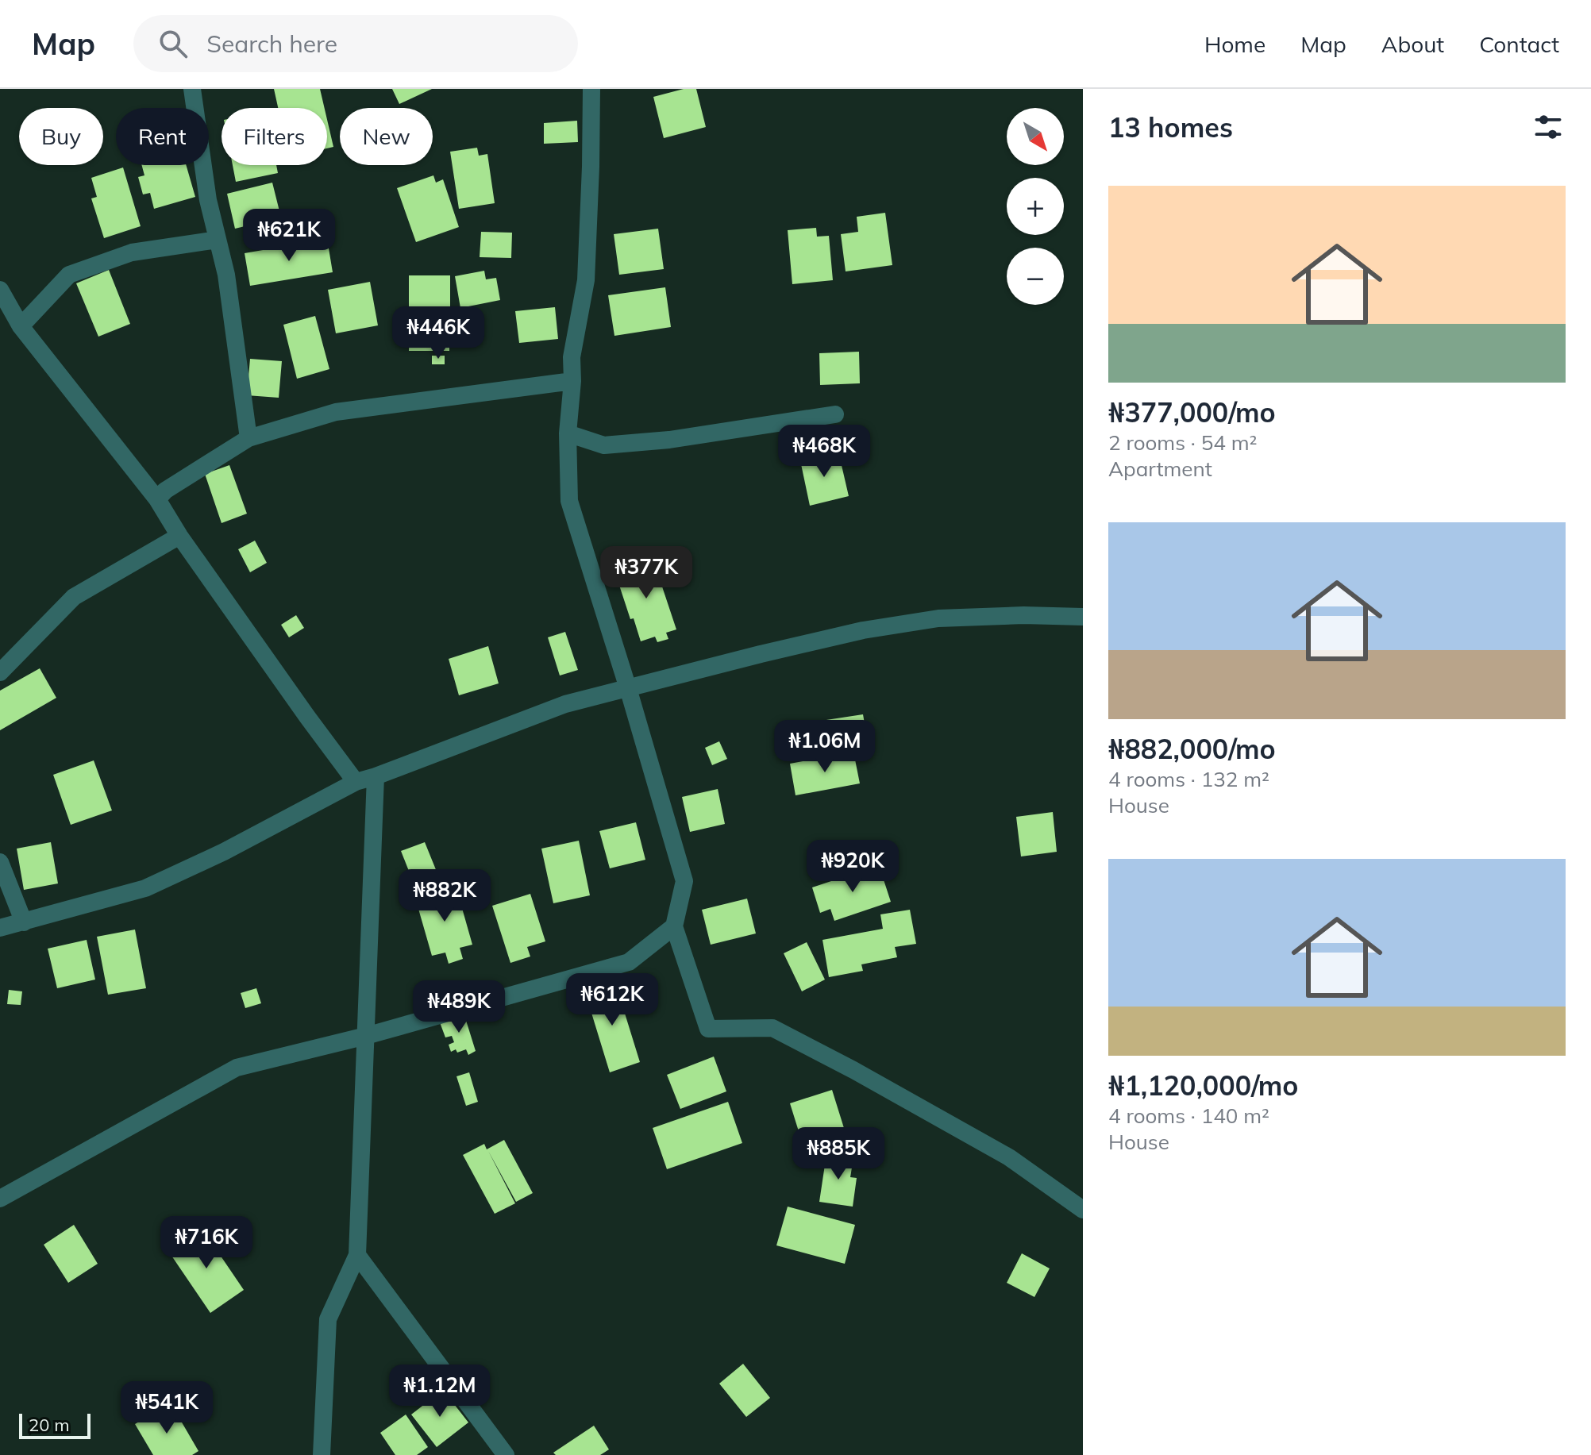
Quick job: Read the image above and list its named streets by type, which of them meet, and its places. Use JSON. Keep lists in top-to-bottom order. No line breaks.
{"scale_bar":"20 m","north":"bottom right","page":{"header":"Map","search":"Search here","nav":["Home","Map","About","Contact"],"heading":"13 homes","map_buttons":["+","−"],"chip":["Buy","Rent","Filters","New"],"list":[{"name":"₦377,000/mo","note":"2 rooms · 54 m² · Apartment"},{"name":"₦882,000/mo","note":"4 rooms · 132 m² · House"},{"name":"₦1,120,000/mo","note":"4 rooms · 140 m² · House"}],"price":["₦621K","₦446K","₦468K","₦377K","₦1.06M","₦920K","₦882K","₦612K","₦489K","₦885K","₦716K","₦1.12M","₦541K"],"scale":"20 m"}}
